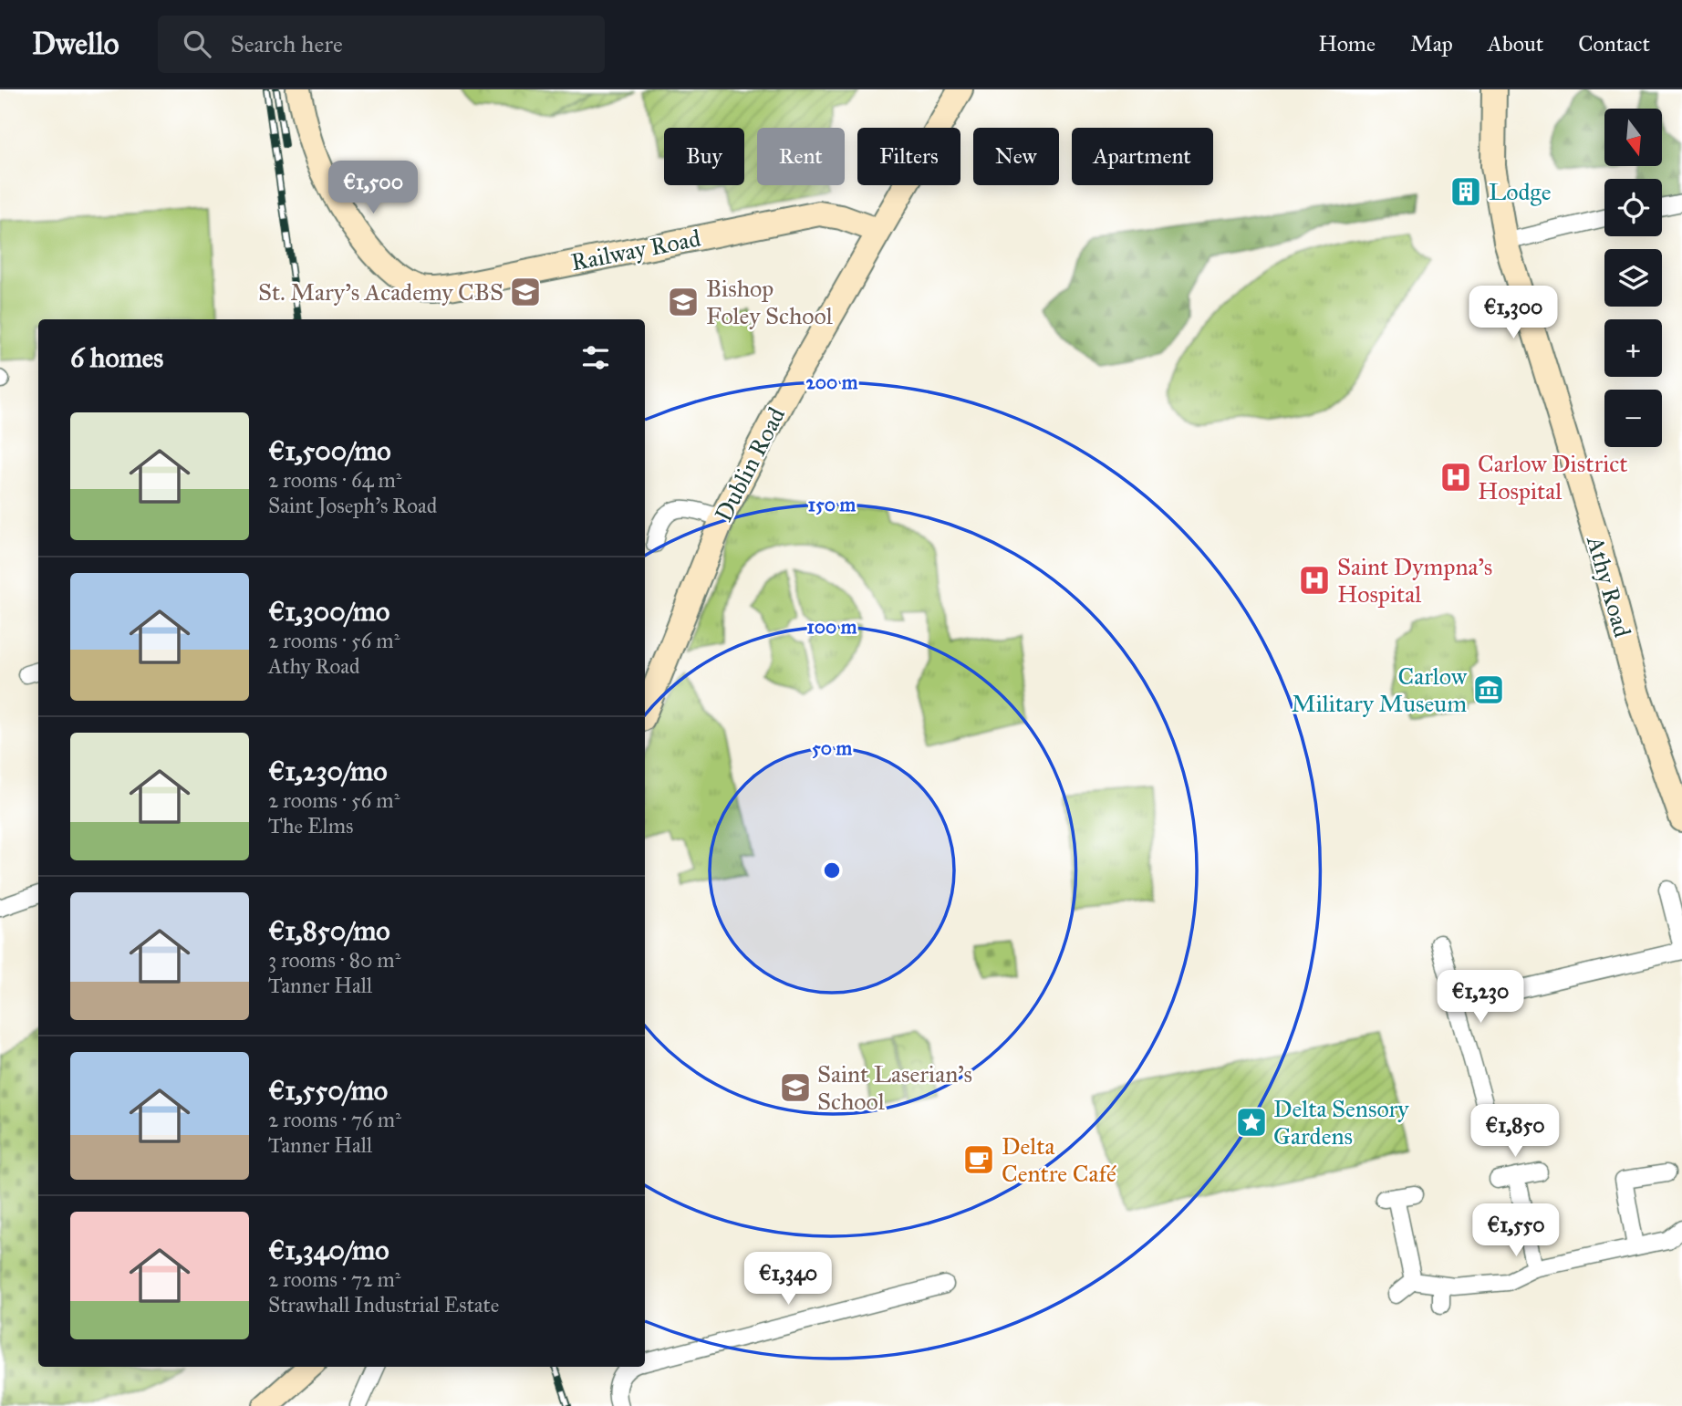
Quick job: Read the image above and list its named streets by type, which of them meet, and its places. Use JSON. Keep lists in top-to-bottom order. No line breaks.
{"streets":{"main road":["Railway Road","Dublin Road","Athy Road"]},"crossings":[["Railway Road","Dublin Road"]],"places":{"building":["Lodge"],"school or university":["St. Mary's Academy CBS","Bishop Foley School","Saint Laserian's School"],"hospital":["Carlow District Hospital","Saint Dympna's Hospital"],"museum":["Carlow Military Museum"],"place":["Delta Sensory Gardens"],"cafe":["Delta Centre Café"]},"north":"bottom","page":{"header":"Dwello","search":"Search here","nav":["Home","Map","About","Contact"],"map_buttons":["+","−"],"chip":["Buy","Rent","Filters","New","Apartment"],"price":["€1,500","€1,300","€1,230","€1,850","€1,550","€1,340"],"heading":"6 homes","list":[{"name":"€1,500/mo","note":"2 rooms · 64 m² · Saint Joseph's Road"},{"name":"€1,300/mo","note":"2 rooms · 56 m² · Athy Road"},{"name":"€1,230/mo","note":"2 rooms · 56 m² · The Elms"},{"name":"€1,850/mo","note":"3 rooms · 80 m² · Tanner Hall"},{"name":"€1,550/mo","note":"2 rooms · 76 m² · Tanner Hall"},{"name":"€1,340/mo","note":"2 rooms · 72 m² · Strawhall Industrial Estate"}]},"rings":["200 m","150 m","100 m","50 m"]}
